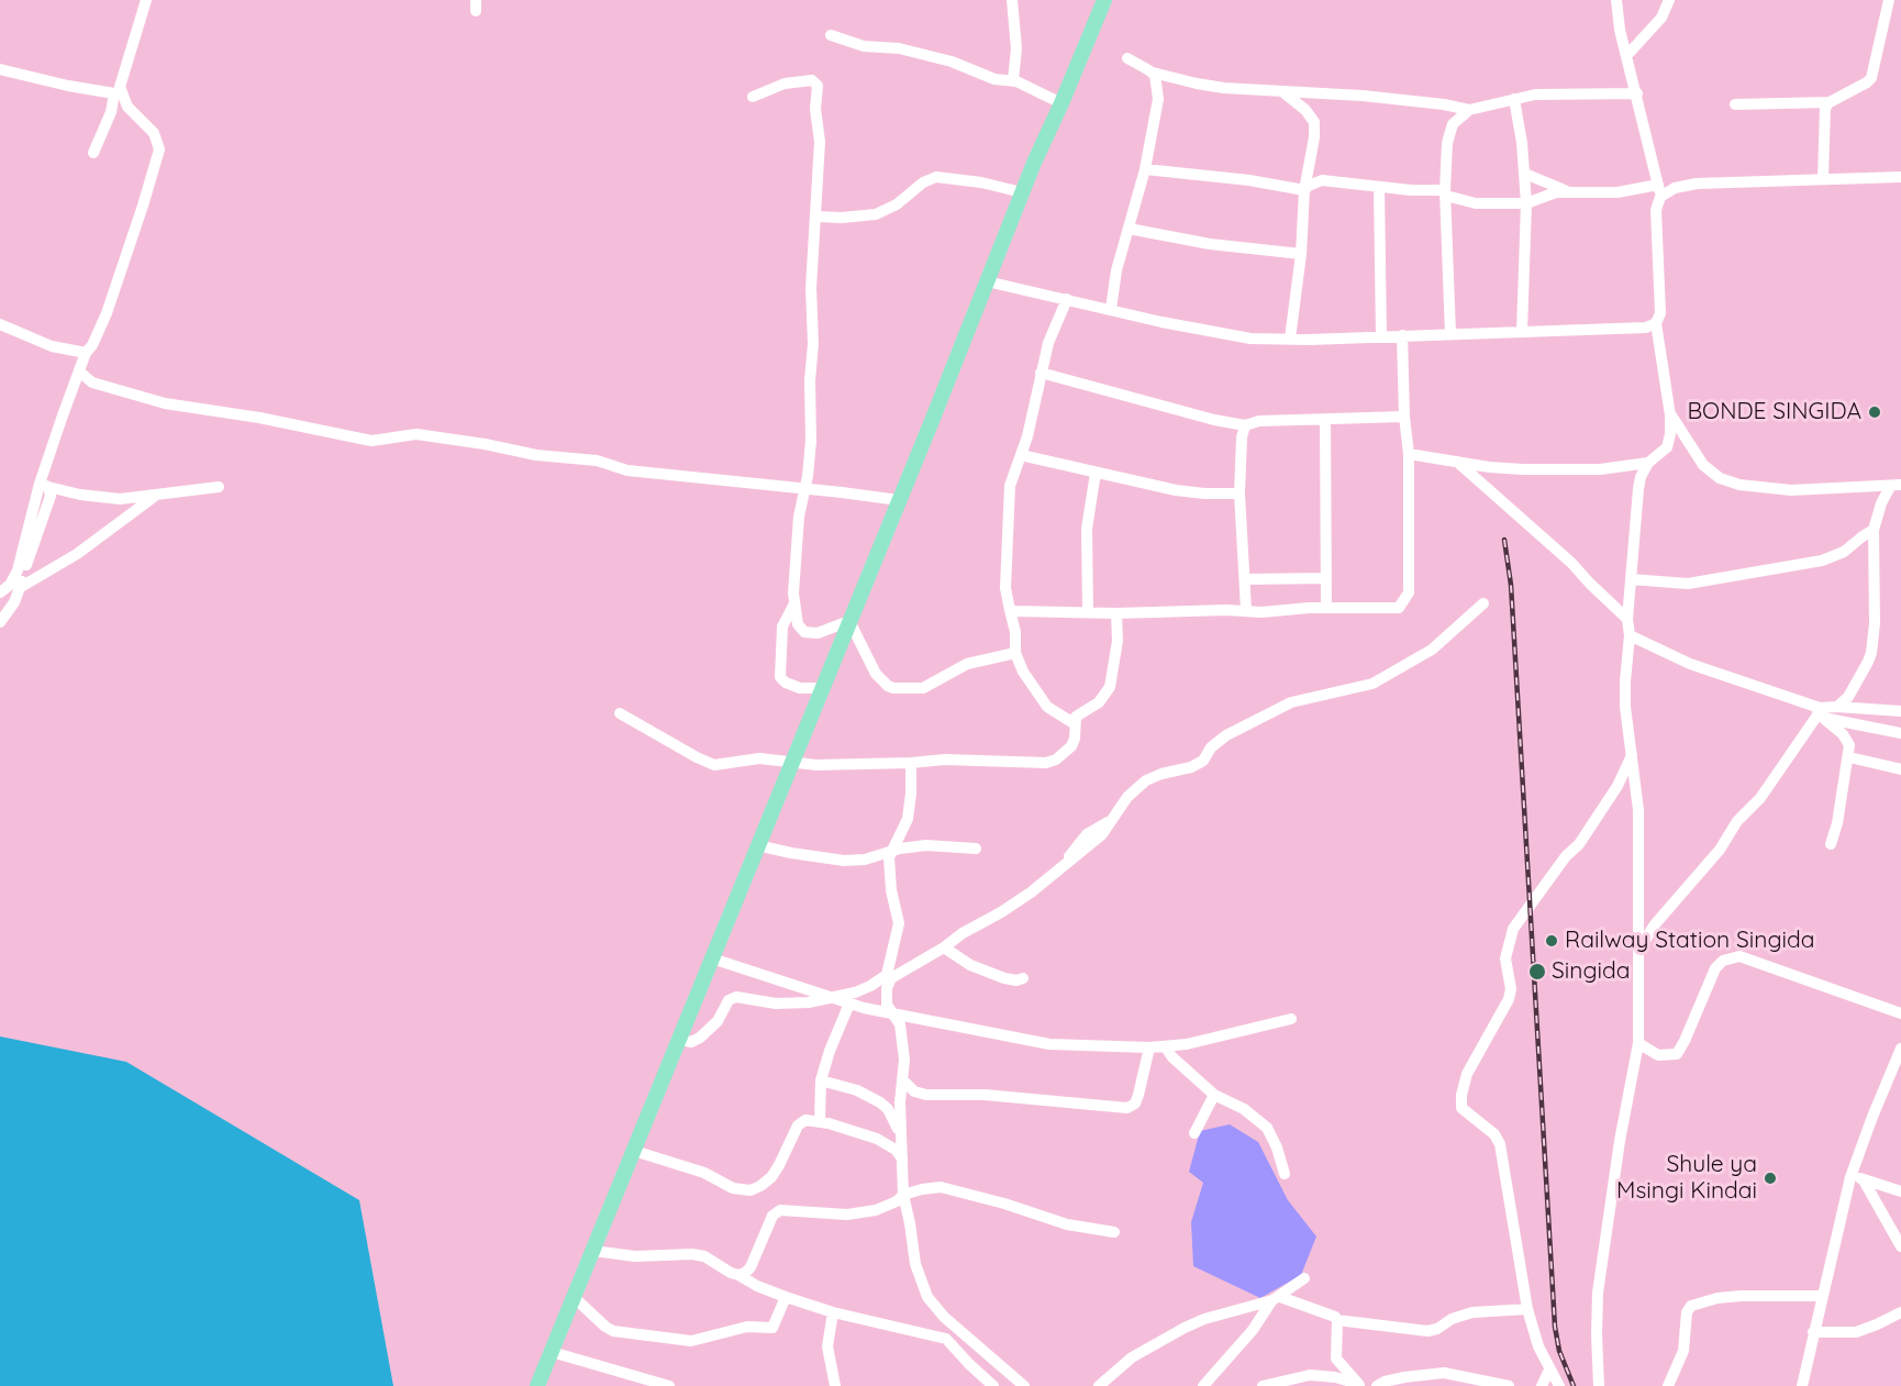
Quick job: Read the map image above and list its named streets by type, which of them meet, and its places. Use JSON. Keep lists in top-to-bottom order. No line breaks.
{"places":["BONDE SINGIDA","Railway Station Singida","Singida","Shule ya Msingi Kindai"]}
